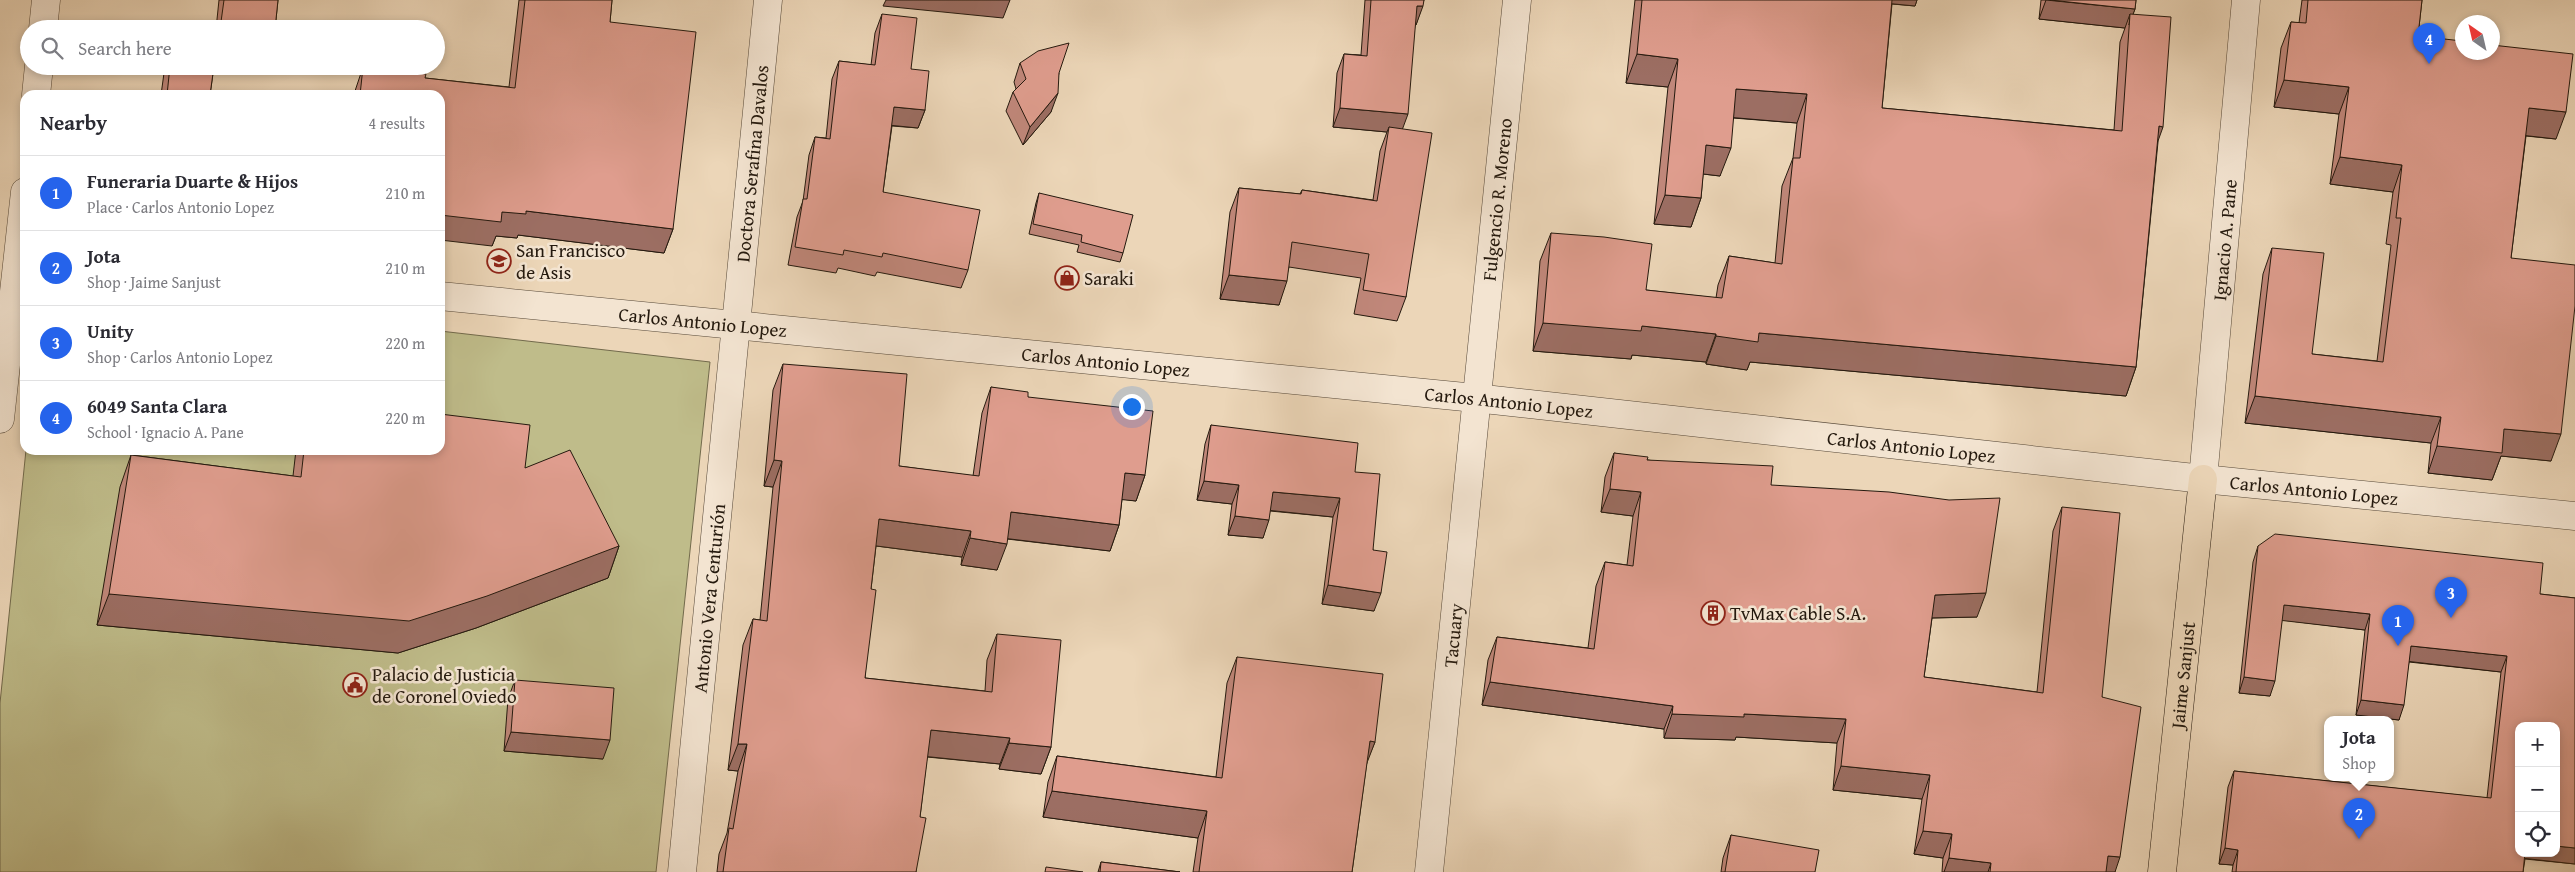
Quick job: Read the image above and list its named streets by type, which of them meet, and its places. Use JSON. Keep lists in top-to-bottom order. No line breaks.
{"streets":{"main road":["Jaime Sanjust"],"street":["Doctora Serafina Davalos","Fulgencio R. Moreno","Ignacio A. Pane","Carlos Antonio Lopez","Antonio Vera Centurión","Tacuary"]},"crossings":[["Doctora Serafina Davalos","Carlos Antonio Lopez"],["Doctora Serafina Davalos","Antonio Vera Centurión"],["Fulgencio R. Moreno","Carlos Antonio Lopez"],["Fulgencio R. Moreno","Tacuary"],["Ignacio A. Pane","Carlos Antonio Lopez"],["Ignacio A. Pane","Jaime Sanjust"],["Carlos Antonio Lopez","Antonio Vera Centurión"],["Carlos Antonio Lopez","Tacuary"],["Carlos Antonio Lopez","Jaime Sanjust"]],"places":{"school or university":["San Francisco de Asis"],"shop":["Saraki"],"building":["TvMax Cable S.A."],"public building":["Palacio de Justicia de Coronel Oviedo"]},"north":"top left","page":{"search":"Search here","pins":["4","3","1","2"],"heading":["Nearby","4 results"],"list":[{"mark":"1","name":"Funeraria Duarte & Hijos","note":"Place · Carlos Antonio Lopez","value":"210 m"},{"mark":"2","name":"Jota","note":"Shop · Jaime Sanjust","value":"210 m"},{"mark":"3","name":"Unity","note":"Shop · Carlos Antonio Lopez","value":"220 m"},{"mark":"4","name":"6049 Santa Clara","note":"School · Ignacio A. Pane","value":"220 m"}],"popup":["Jota","Shop"],"map_buttons":["+","−"]}}
